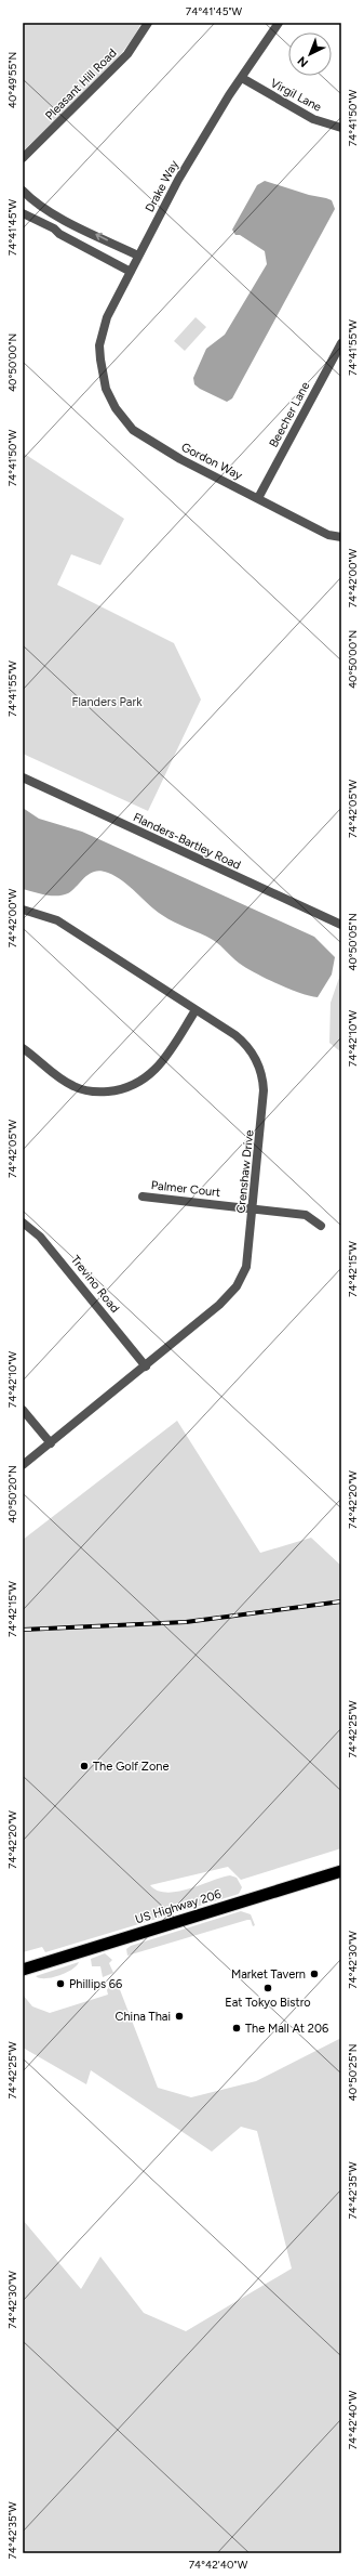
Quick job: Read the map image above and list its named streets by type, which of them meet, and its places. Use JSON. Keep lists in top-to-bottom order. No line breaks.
{"streets":{"highway":["US Highway 206"],"street":["Pleasant Hill Road","Virgil Lane","Drake Way","Beecher Lane","Gordon Way","Flanders-Bartley Road","Crenshaw Drive","Palmer Court","Trevino Road"]},"crossings":[["Virgil Lane","Drake Way"],["Drake Way","Gordon Way"],["Beecher Lane","Gordon Way"],["Crenshaw Drive","Palmer Court"],["Crenshaw Drive","Trevino Road"]],"parks":["Flanders Park"],"places":["The Golf Zone","Market Tavern","Phillips 66","Eat Tokyo Bistro","China Thai","The Mall At 206"],"north":"bottom left","coordinates":["74°41'45\"W","40°49'55\"N","74°41'50\"W","74°41'55\"W","40°50'00\"N","74°42'00\"W","74°42'05\"W","40°50'05\"N","74°42'10\"W","74°42'15\"W","40°50'20\"N","74°42'20\"W","74°42'25\"W","74°42'30\"W","40°50'25\"N","74°42'35\"W","74°42'40\"W"]}
